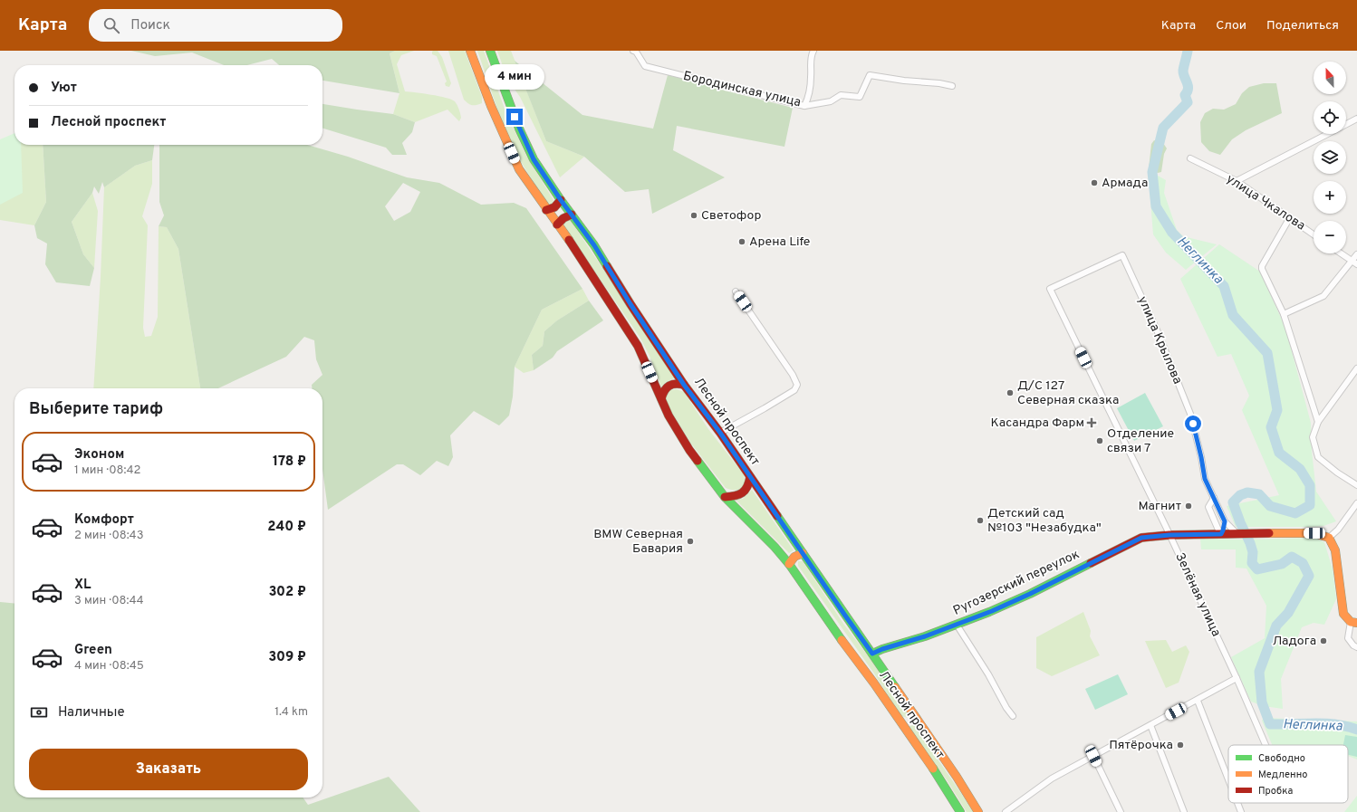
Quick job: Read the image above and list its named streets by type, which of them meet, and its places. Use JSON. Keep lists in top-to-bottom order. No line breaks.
{"streets":{"main road":["Лесной проспект","Ругозерский переулок"],"street":["Бородинская улица","улица Чкалова","улица Крылова","Зелёная улица"]},"crossings":[["улица Крылова","Ругозерский переулок"],["улица Крылова","Зелёная улица"],["Лесной проспект","Ругозерский переулок"],["Ругозерский переулок","Зелёная улица"]],"water":["Неглинка"],"places":{"other":["Армада","Светофор","Арена Life","Д/С 127 Северная сказка","Отделение связи 7","Магнит","Детский сад №103 \"Незабудка\"","BMW Северная Бавария","Ладога","Пятёрочка"],"health":["Касандра Фарм"]},"legend":["Свободно","Медленно","Пробка"],"north":"top","page":{"header":"Карта","search":"Поиск","nav":["Карта","Слои","Поделиться"],"map_buttons":["+","−"],"bubble":"4 мин","banner":["Уют","Лесной проспект"],"heading":"Выберите тариф","list":[{"name":"Эконом","note":"1 мин · 08:42","value":"178 ₽"},{"name":"Комфорт","note":"2 мин · 08:43","value":"240 ₽"},{"name":"XL","note":"3 мин · 08:44","value":"302 ₽"},{"name":"Green","note":"4 мин · 08:45","value":"309 ₽"}],"pay":["Наличные","1.4 km"],"buttons":"Заказать"}}
